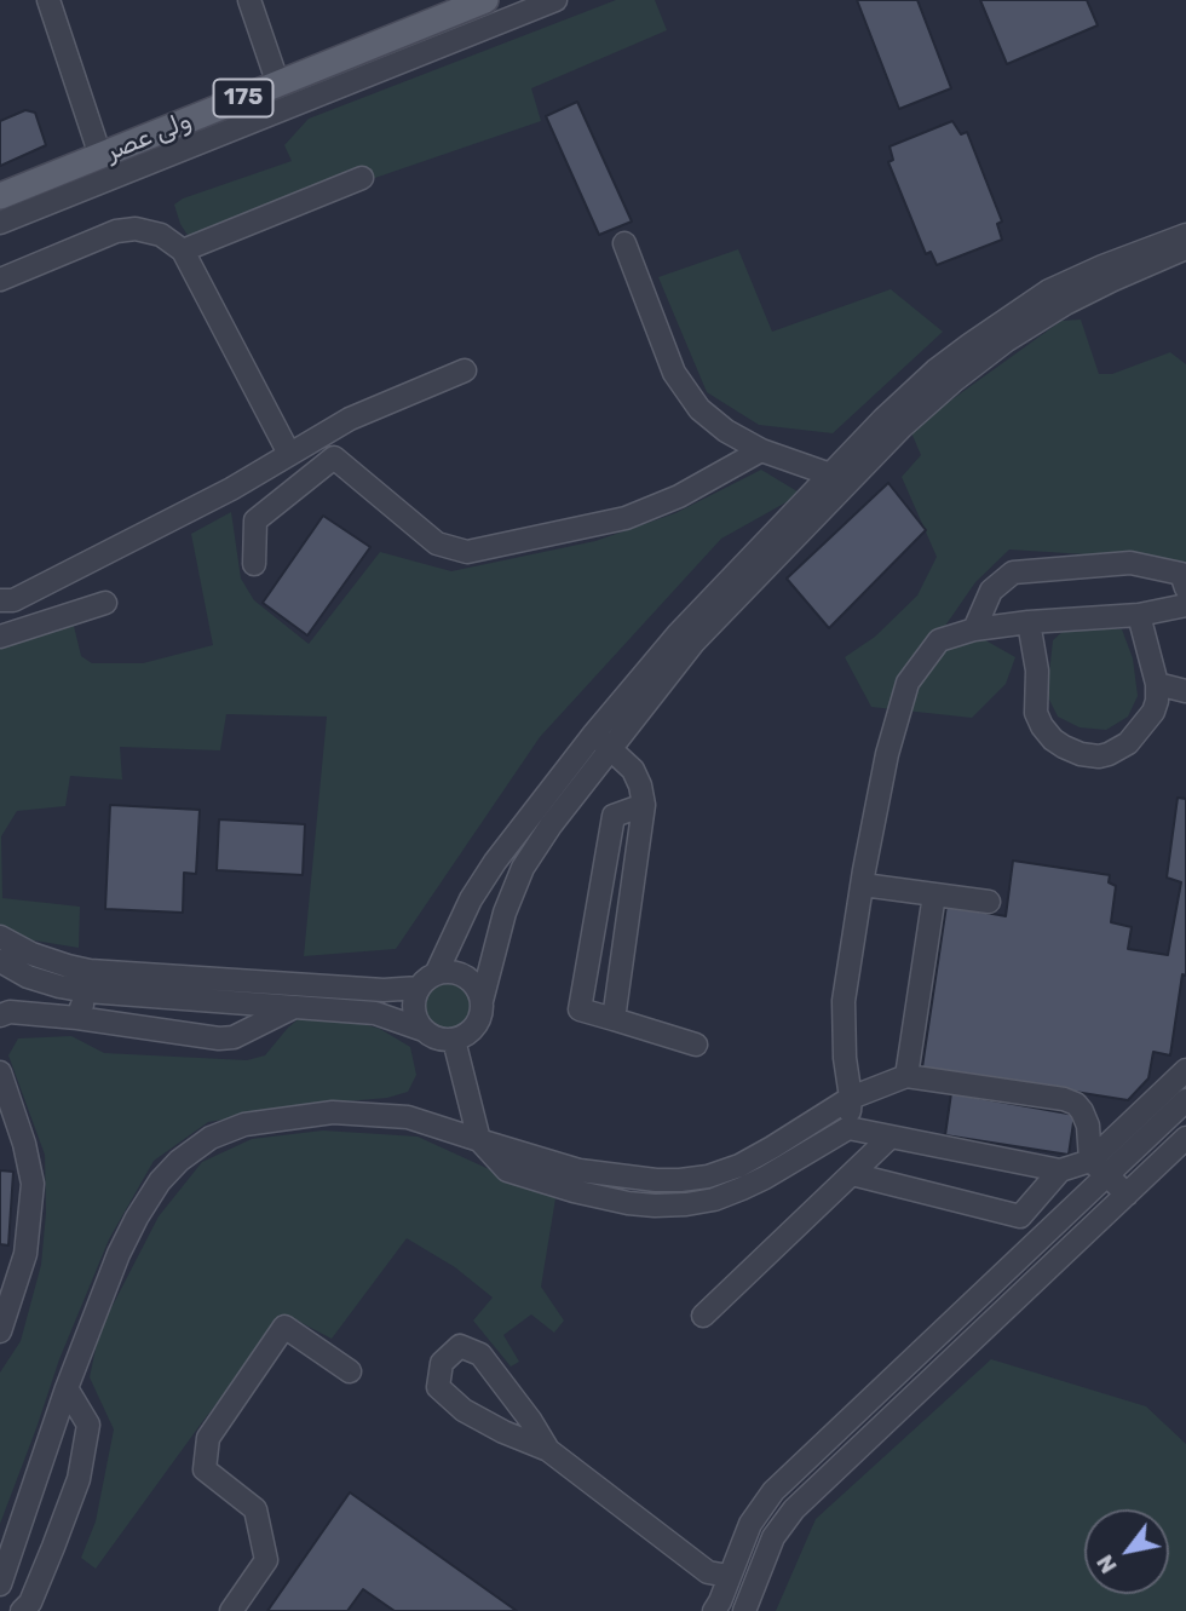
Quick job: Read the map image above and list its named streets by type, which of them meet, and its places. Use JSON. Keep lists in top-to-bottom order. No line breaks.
{"streets":{"main road":["175","ولی عصر"]},"north":"bottom left"}
